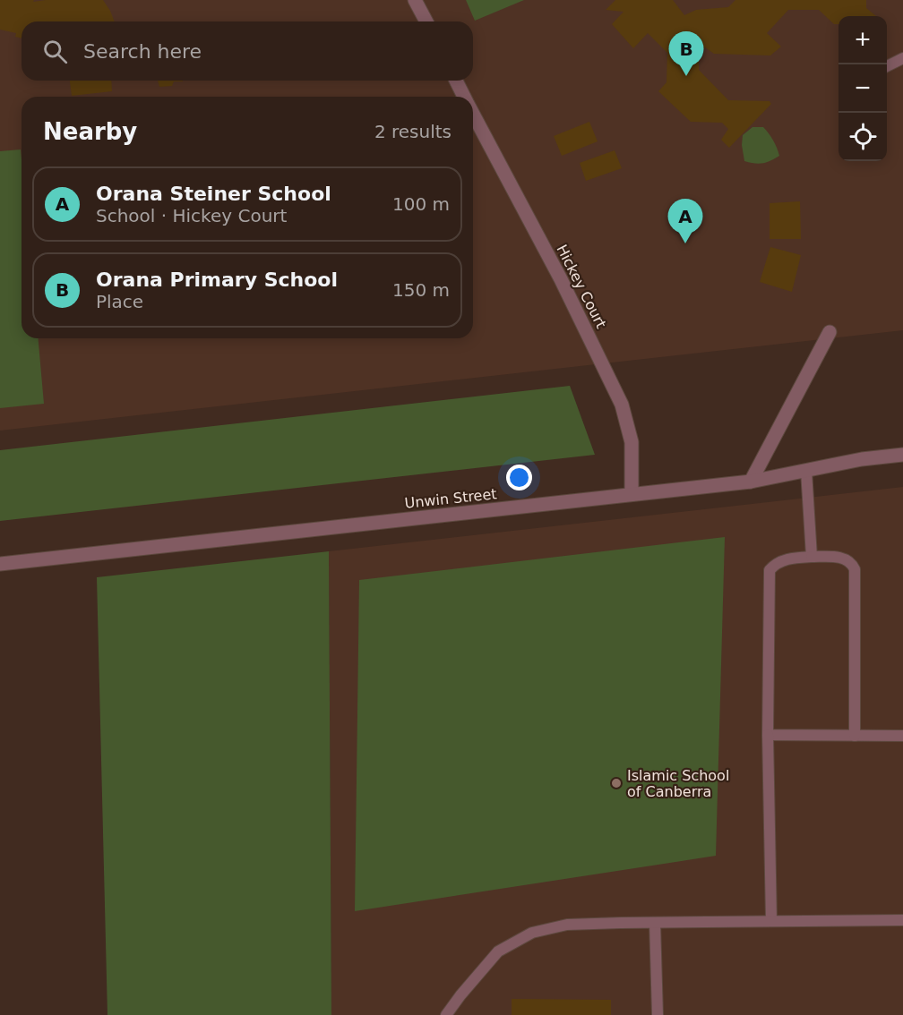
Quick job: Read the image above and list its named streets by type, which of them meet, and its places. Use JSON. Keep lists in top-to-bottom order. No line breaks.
{"streets":{"street":["Hickey Court","Unwin Street"]},"crossings":[["Hickey Court","Unwin Street"]],"places":["Islamic School of Canberra"],"page":{"map_buttons":["+","−"],"search":"Search here","pins":["B","A"],"heading":["Nearby","2 results"],"list":[{"mark":"A","name":"Orana Steiner School","note":"School · Hickey Court","value":"100 m"},{"mark":"B","name":"Orana Primary School","note":"Place","value":"150 m"}]}}
